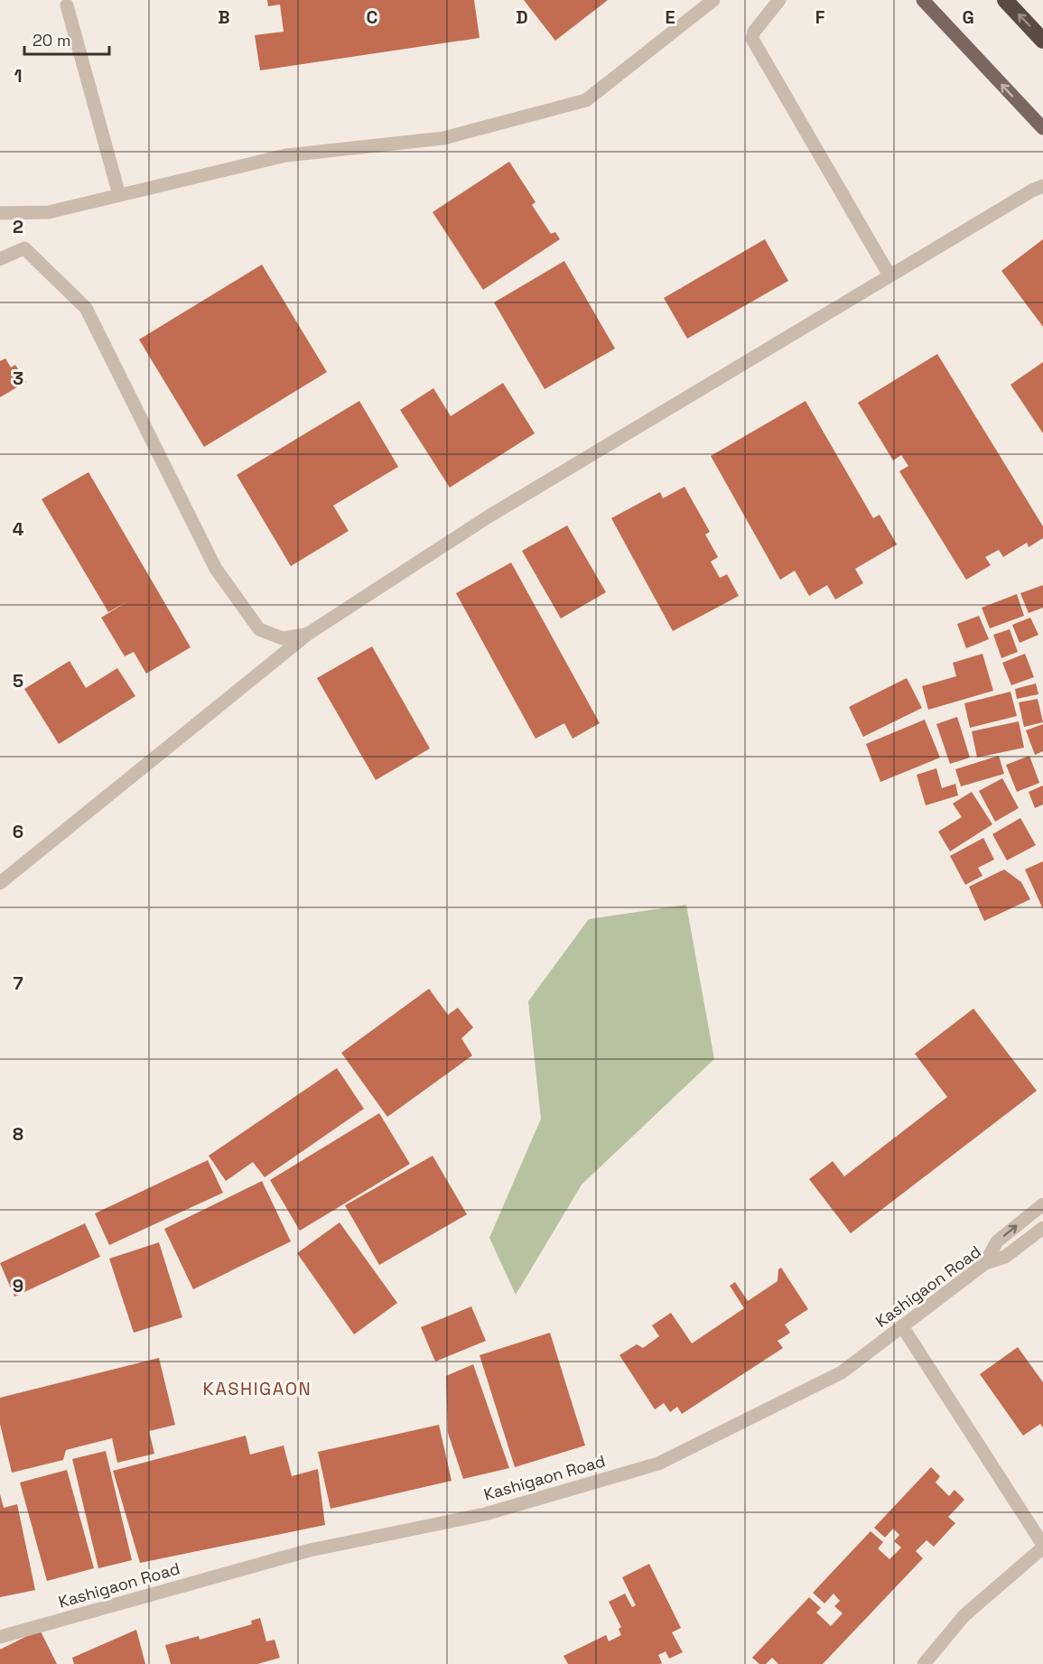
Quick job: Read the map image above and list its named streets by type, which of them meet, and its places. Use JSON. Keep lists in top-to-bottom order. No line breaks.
{"streets":{"street":["Kashigaon Road"]},"districts":["KASHIGAON"],"scale_bar":"20 m","grid":{"columns":["B","C","D","E","F","G"],"rows":["1","2","3","4","5","6","7","8","9"]}}
